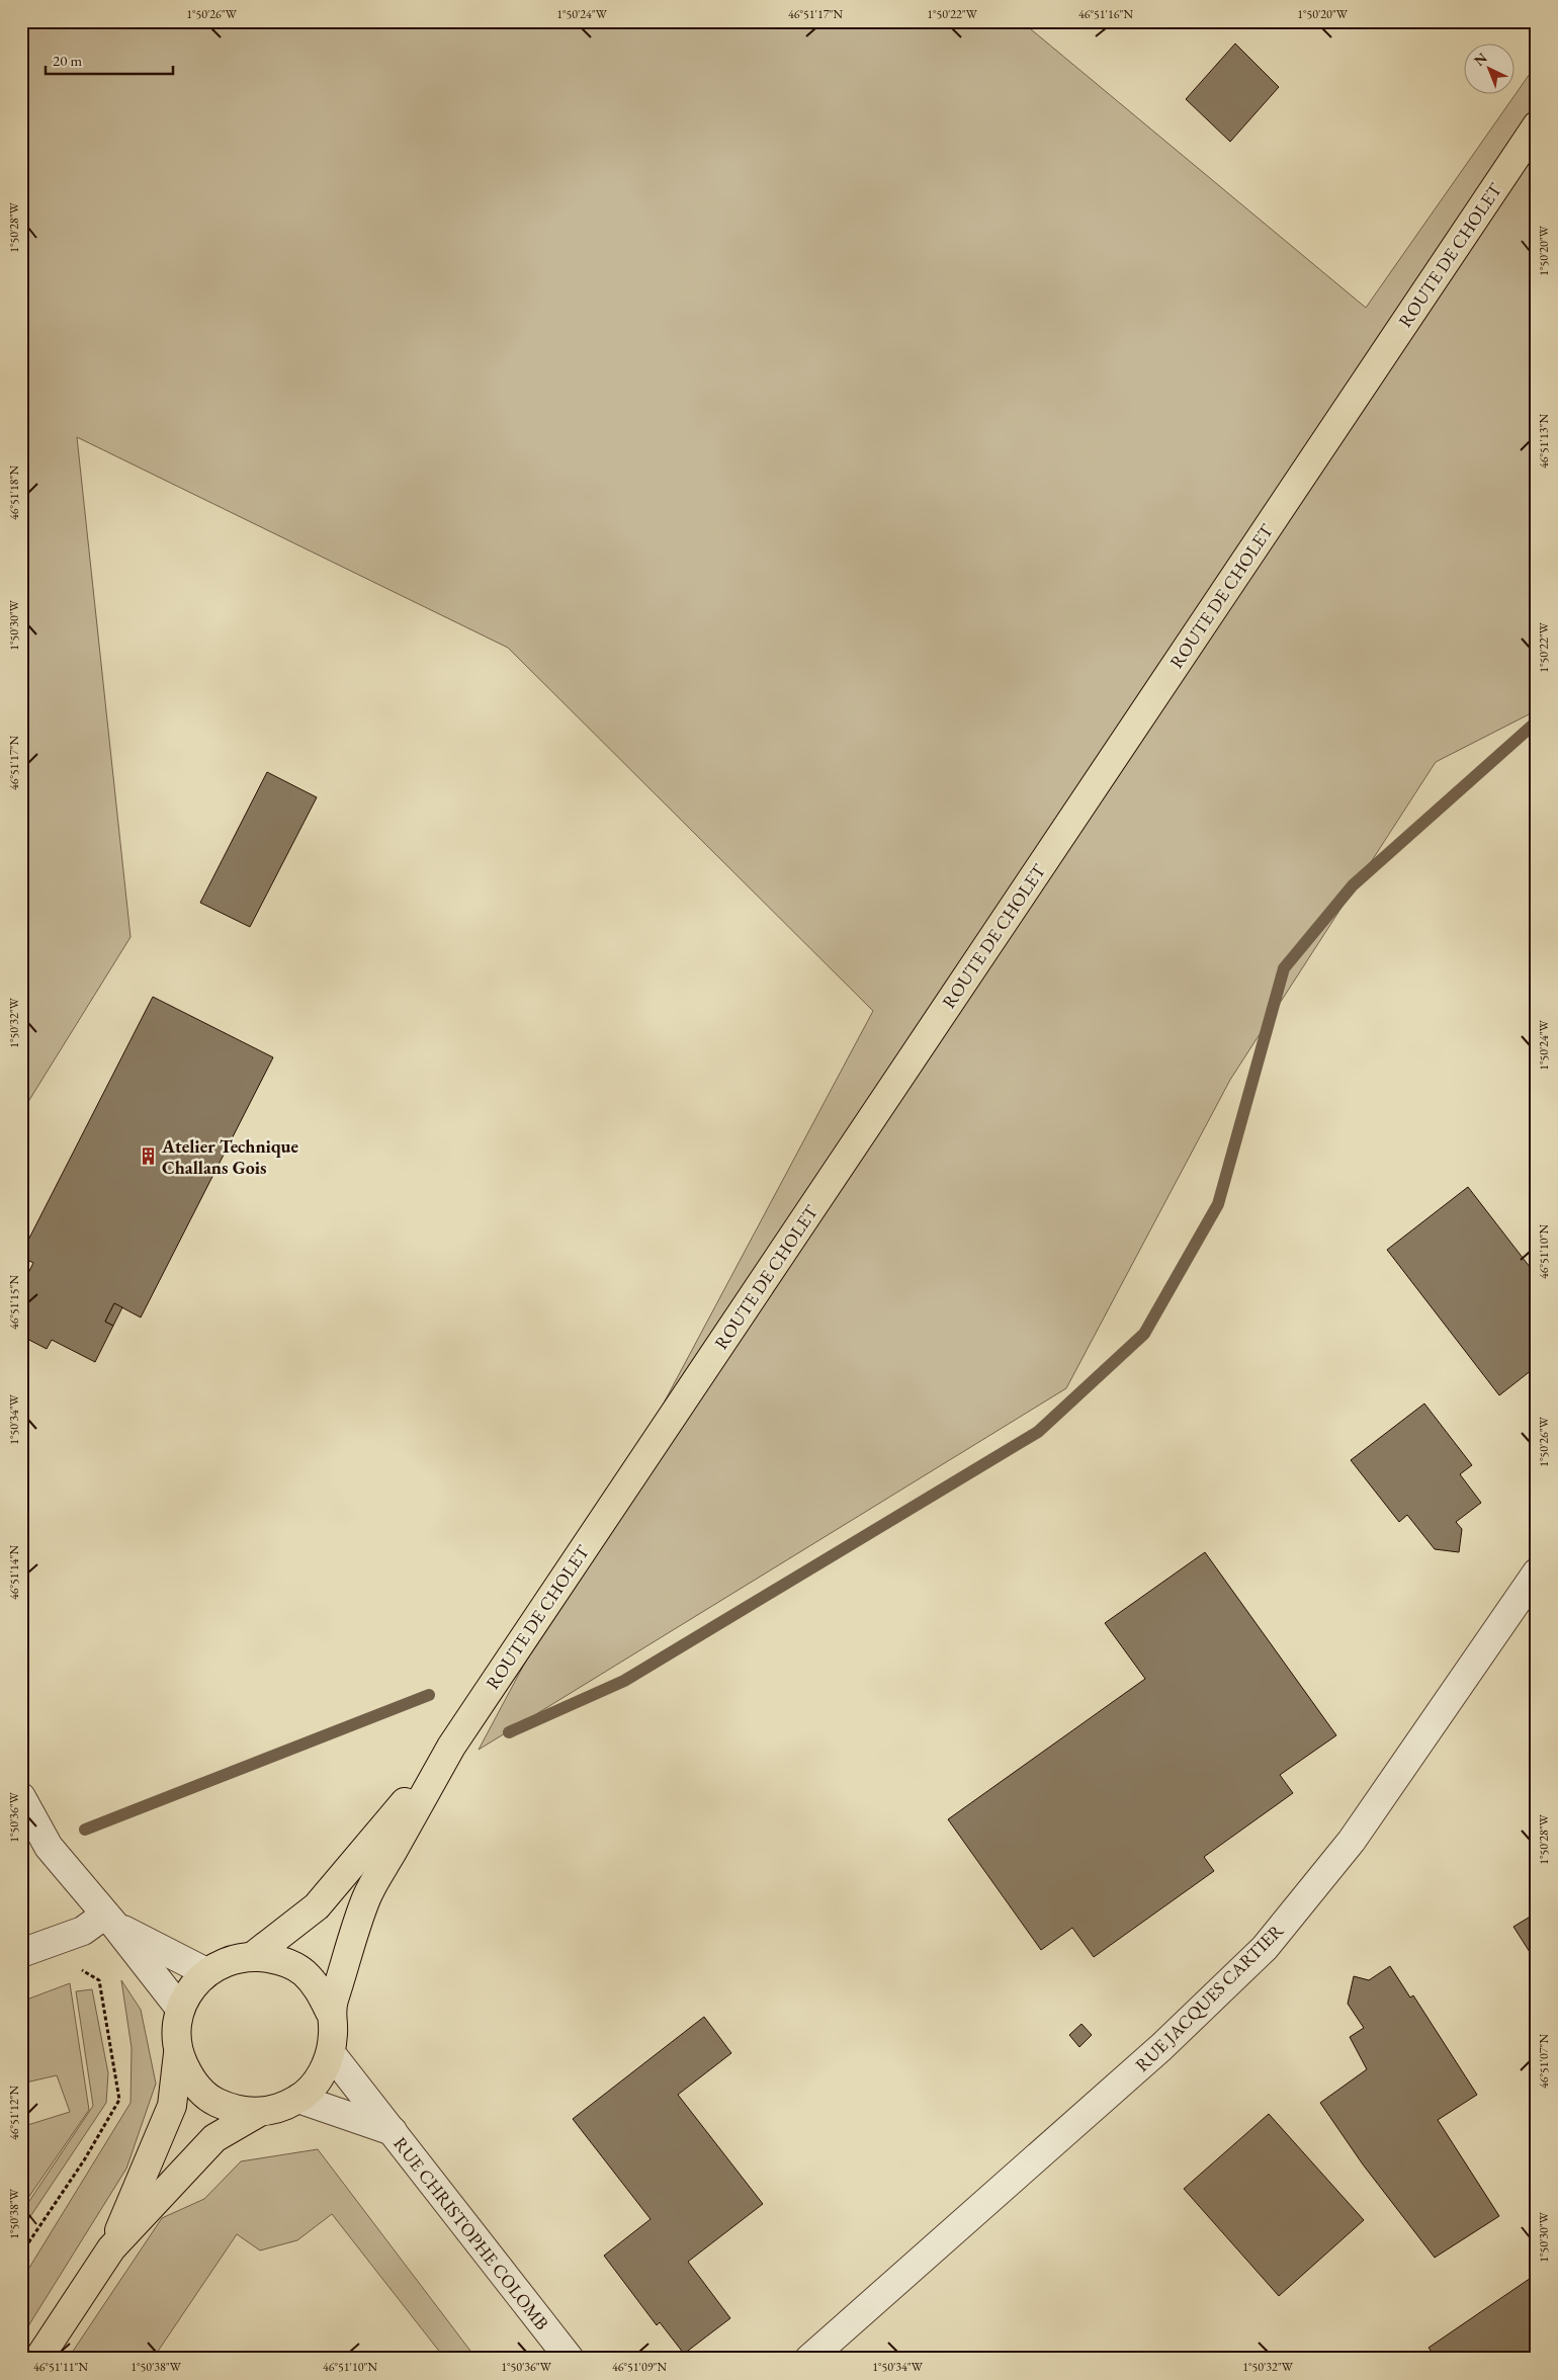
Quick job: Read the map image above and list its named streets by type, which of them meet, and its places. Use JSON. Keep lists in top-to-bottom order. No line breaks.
{"streets":{"main road":["ROUTE DE CHOLET"],"street":["RUE JACQUES CARTIER","RUE CHRISTOPHE COLOMB"]},"crossings":[["ROUTE DE CHOLET","RUE CHRISTOPHE COLOMB"]],"places":{"building":["Atelier Technique Challans Gois"]},"scale_bar":"20 m","north":"top left","coordinates":["1°50'26\"W","1°50'24\"W","46°51'17\"N","1°50'22\"W","46°51'16\"N","1°50'20\"W","1°50'28\"W","46°51'13\"N","46°51'18\"N","1°50'30\"W","1°50'32\"W","46°51'10\"N","46°51'15\"N","1°50'34\"W","46°51'14\"N","1°50'36\"W","46°51'07\"N","46°51'12\"N","1°50'38\"W","46°51'11\"N","46°51'09\"N"]}
